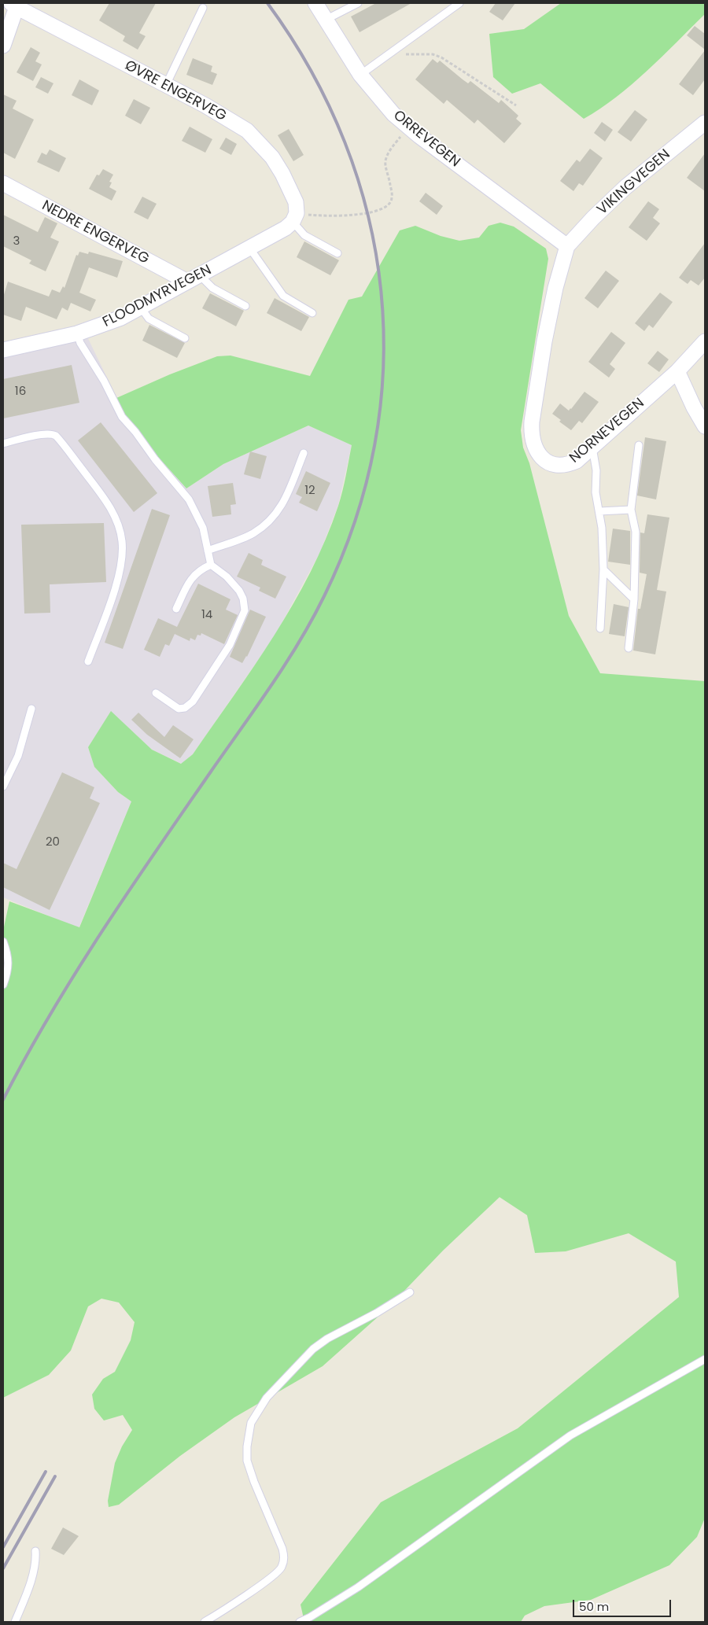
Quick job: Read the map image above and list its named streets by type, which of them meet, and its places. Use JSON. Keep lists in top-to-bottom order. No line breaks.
{"streets":{"street":["ØVRE ENGERVEG","ORREVEGEN","VIKINGVEGEN","NEDRE ENGERVEG","FLOODMYRVEGEN","NORNEVEGEN"]},"crossings":[["ØVRE ENGERVEG","FLOODMYRVEGEN"],["ORREVEGEN","VIKINGVEGEN"],["ORREVEGEN","NORNEVEGEN"],["VIKINGVEGEN","NORNEVEGEN"],["NEDRE ENGERVEG","FLOODMYRVEGEN"]],"house_numbers":["3","16","12","14","20"],"scale_bar":"50 m"}
